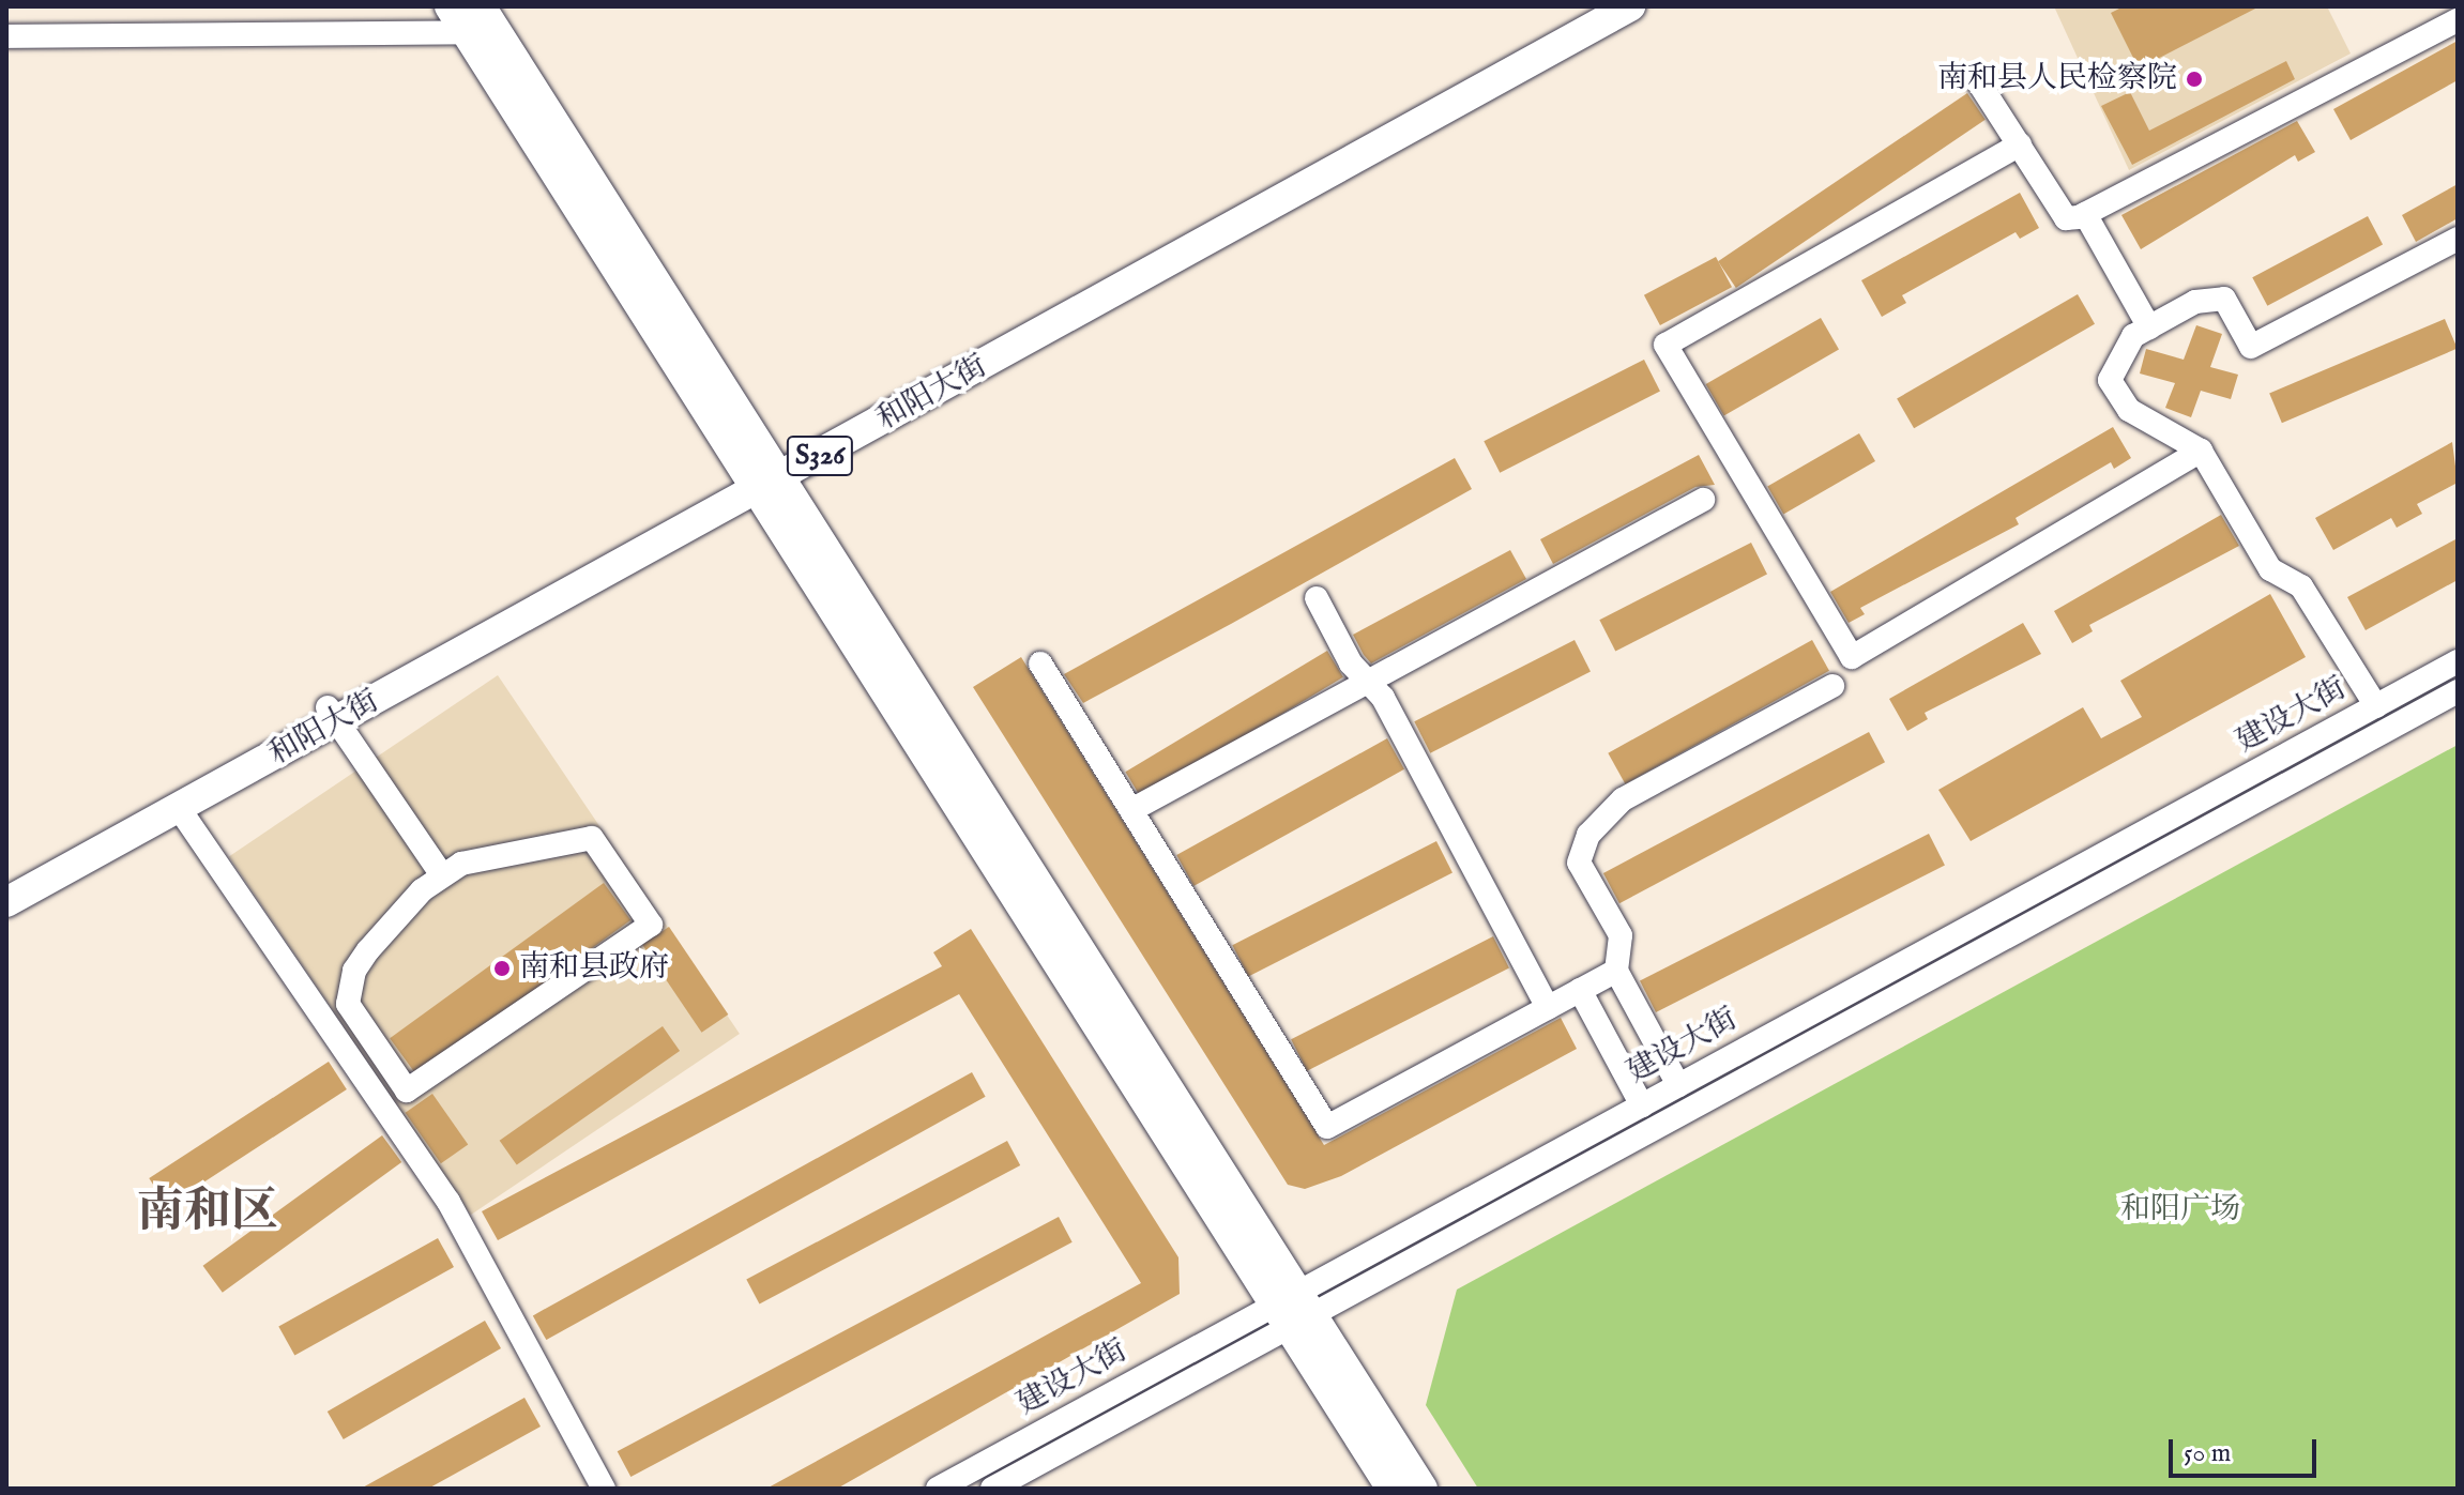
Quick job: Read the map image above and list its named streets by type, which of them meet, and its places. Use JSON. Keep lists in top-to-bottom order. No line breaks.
{"streets":{"main road":["和阳大街","S326"],"street":["建设大街"]},"districts":["南和区"],"parks":["和阳广场"],"places":["南和县人民检察院","南和县政府"],"scale_bar":"50 m"}
